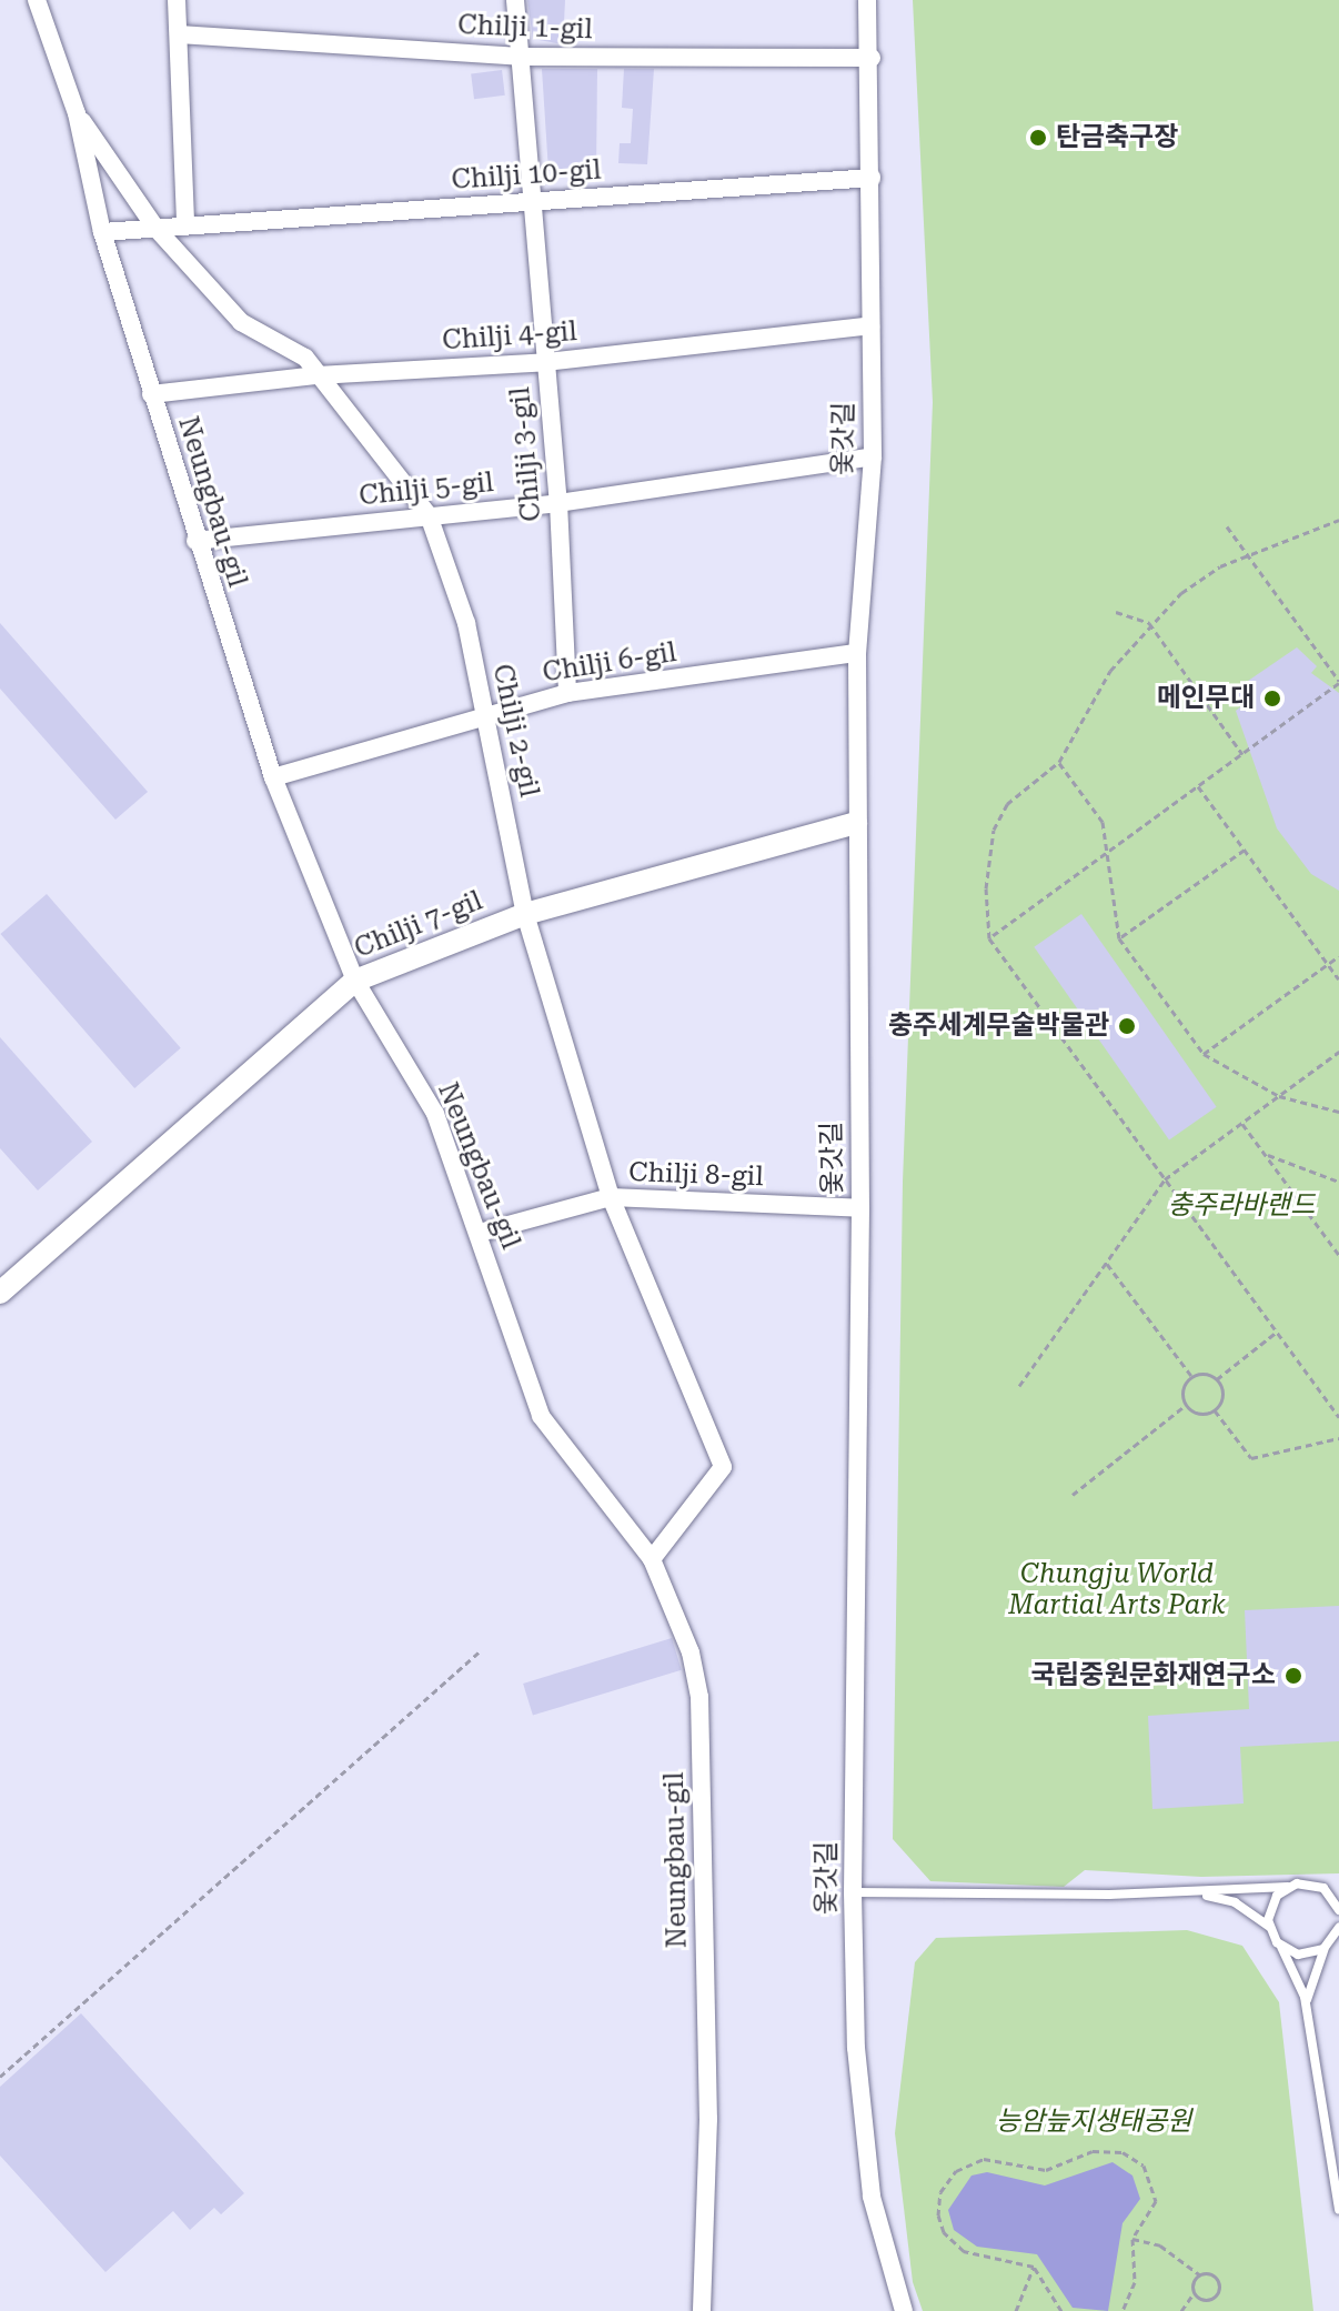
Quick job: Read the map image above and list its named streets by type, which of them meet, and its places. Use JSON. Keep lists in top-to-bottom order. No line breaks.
{"streets":{"street":["Chilji 1-gil","Chilji 10-gil","Chilji 4-gil","옻갓길","Chilji 3-gil","Chilji 5-gil","Neungbau-gil","Chilji 6-gil","Chilji 2-gil","Chilji 7-gil","Chilji 8-gil"]},"crossings":[["Chilji 1-gil","옻갓길"],["Chilji 1-gil","Chilji 3-gil"],["Chilji 10-gil","옻갓길"],["Chilji 10-gil","Chilji 3-gil"],["Chilji 4-gil","옻갓길"],["Chilji 4-gil","Chilji 3-gil"],["Chilji 4-gil","Neungbau-gil"],["Chilji 4-gil","Chilji 2-gil"],["옻갓길","Chilji 5-gil"],["옻갓길","Chilji 6-gil"],["옻갓길","Chilji 7-gil"],["옻갓길","Chilji 8-gil"],["Chilji 3-gil","Chilji 5-gil"],["Chilji 3-gil","Chilji 6-gil"],["Chilji 5-gil","Neungbau-gil"],["Chilji 5-gil","Chilji 2-gil"],["Neungbau-gil","Chilji 6-gil"],["Neungbau-gil","Chilji 2-gil"],["Neungbau-gil","Chilji 7-gil"],["Neungbau-gil","Chilji 8-gil"],["Chilji 6-gil","Chilji 2-gil"],["Chilji 2-gil","Chilji 7-gil"],["Chilji 2-gil","Chilji 8-gil"]],"parks":["충주라바랜드","Chungju World Martial Arts Park","능암늪지생태공원"],"places":["탄금축구장","메인무대","충주세계무술박물관","국립중원문화재연구소"]}
